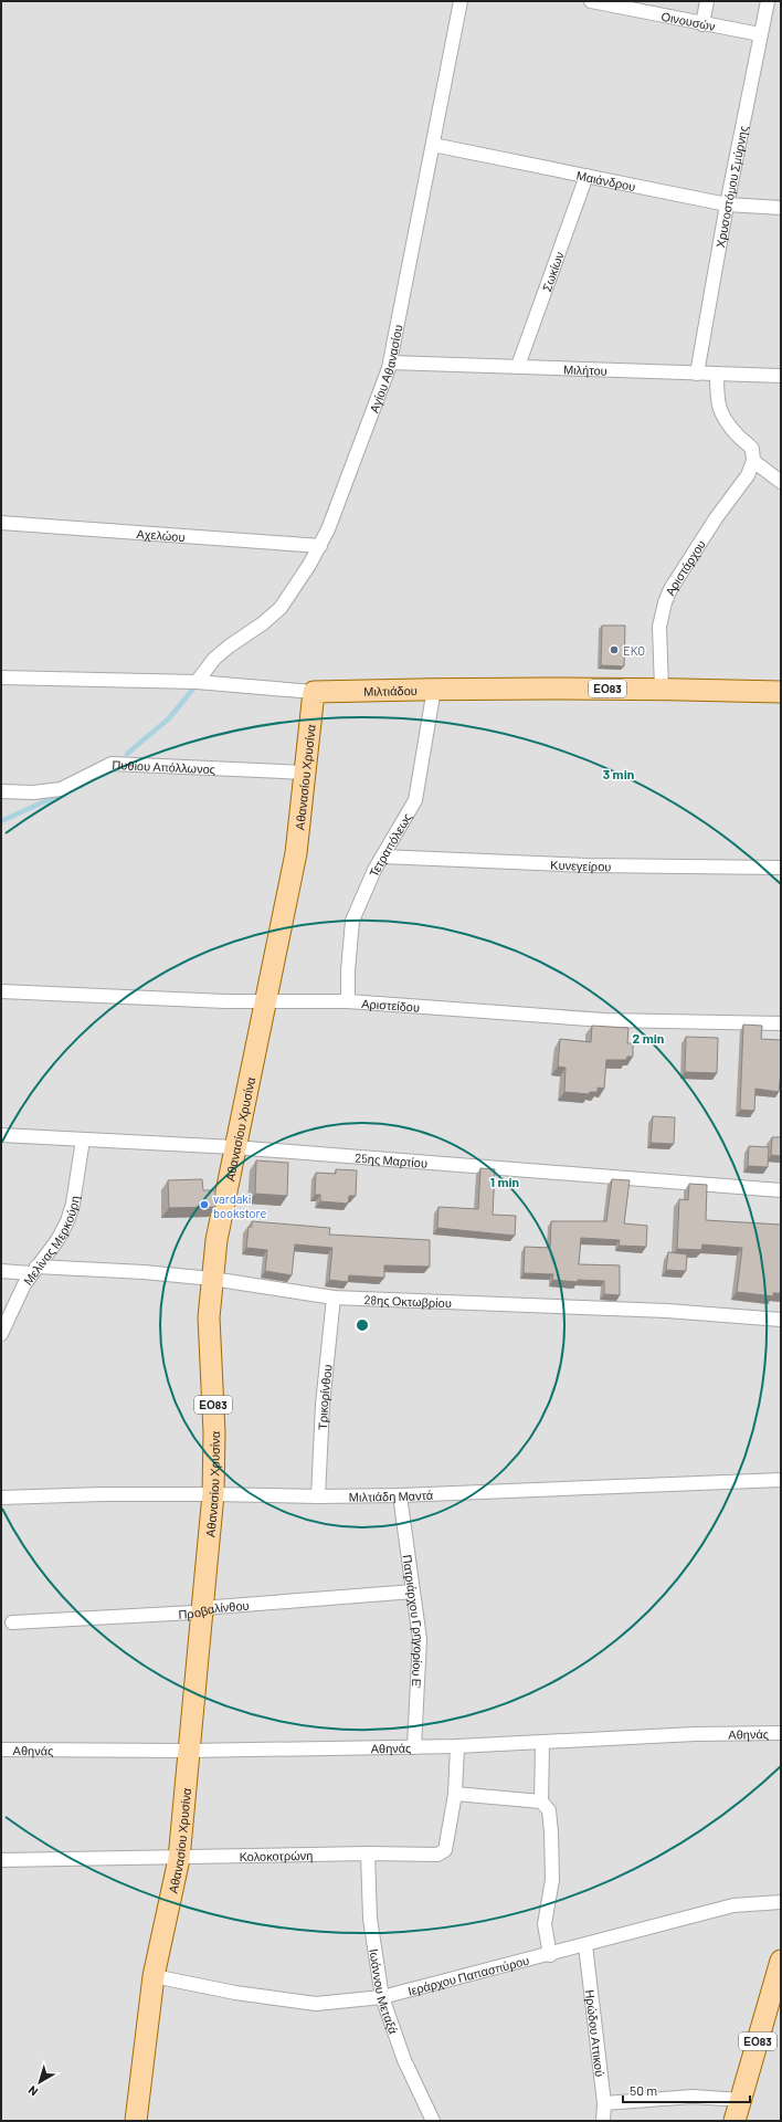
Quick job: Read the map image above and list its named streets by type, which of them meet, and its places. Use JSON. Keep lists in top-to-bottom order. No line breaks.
{"streets":{"main road":["ΕΟ83","Μιλτιάδου","Αθανασίου Χρυσίνα"],"street":["Οινουσών","Μαιάνδρου","Χρυσοστόμου Σμύρνης","Σωκίων","Αγίου Αθανασίου","Μιλήτου","Αχελώου","Αριστάρχου","Πυθίου Απόλλωνος","Τετραπόλεως","Κυνεγείρου","Αριστείδου","25ης Μαρτίου","Μελίνας Μερκούρη","28ης Οκτωβρίου","Τρικορίνθου","Μιλτιάδη Μαντά","Προβαλίνθου","Πατριάρχου Γρηγορίου Ε'","Αθηνάς","Κολοκοτρώνη","Ιεράρχου Παπασπύρου","Ιωάννου Μεταξά","Ηρώδου Αττικού"]},"crossings":[["Οινουσών","Χρυσοστόμου Σμύρνης"],["Μαιάνδρου","Χρυσοστόμου Σμύρνης"],["Μαιάνδρου","Σωκίων"],["Μαιάνδρου","Αγίου Αθανασίου"],["Χρυσοστόμου Σμύρνης","Μιλήτου"],["Σωκίων","Μιλήτου"],["Αγίου Αθανασίου","Μιλήτου"],["Αγίου Αθανασίου","Αχελώου"],["Αγίου Αθανασίου","Μιλτιάδου"],["Αριστάρχου","Μιλτιάδου"],["Μιλτιάδου","Αθανασίου Χρυσίνα"],["Μιλτιάδου","Τετραπόλεως"],["Πυθίου Απόλλωνος","Αθανασίου Χρυσίνα"],["Αθανασίου Χρυσίνα","Αριστείδου"],["Αθανασίου Χρυσίνα","25ης Μαρτίου"],["Αθανασίου Χρυσίνα","28ης Οκτωβρίου"],["Αθανασίου Χρυσίνα","Μιλτιάδη Μαντά"],["Αθανασίου Χρυσίνα","Προβαλίνθου"],["Αθανασίου Χρυσίνα","Αθηνάς"],["Αθανασίου Χρυσίνα","Κολοκοτρώνη"],["Αθανασίου Χρυσίνα","Ιεράρχου Παπασπύρου"],["Τετραπόλεως","Κυνεγείρου"],["Τετραπόλεως","Αριστείδου"],["25ης Μαρτίου","Μελίνας Μερκούρη"],["Μελίνας Μερκούρη","28ης Οκτωβρίου"],["28ης Οκτωβρίου","Τρικορίνθου"],["Τρικορίνθου","Μιλτιάδη Μαντά"],["Μιλτιάδη Μαντά","Πατριάρχου Γρηγορίου Ε'"],["Προβαλίνθου","Πατριάρχου Γρηγορίου Ε'"],["Πατριάρχου Γρηγορίου Ε'","Αθηνάς"],["Αθηνάς","Κολοκοτρώνη"],["Κολοκοτρώνη","Ιωάννου Μεταξά"],["Ιεράρχου Παπασπύρου","Ιωάννου Μεταξά"],["Ιεράρχου Παπασπύρου","Ηρώδου Αττικού"]],"places":["EKO","vardaki bookstore"],"scale_bar":"50 m","north":"bottom left","rings":["3 min","2 min","1 min"]}
